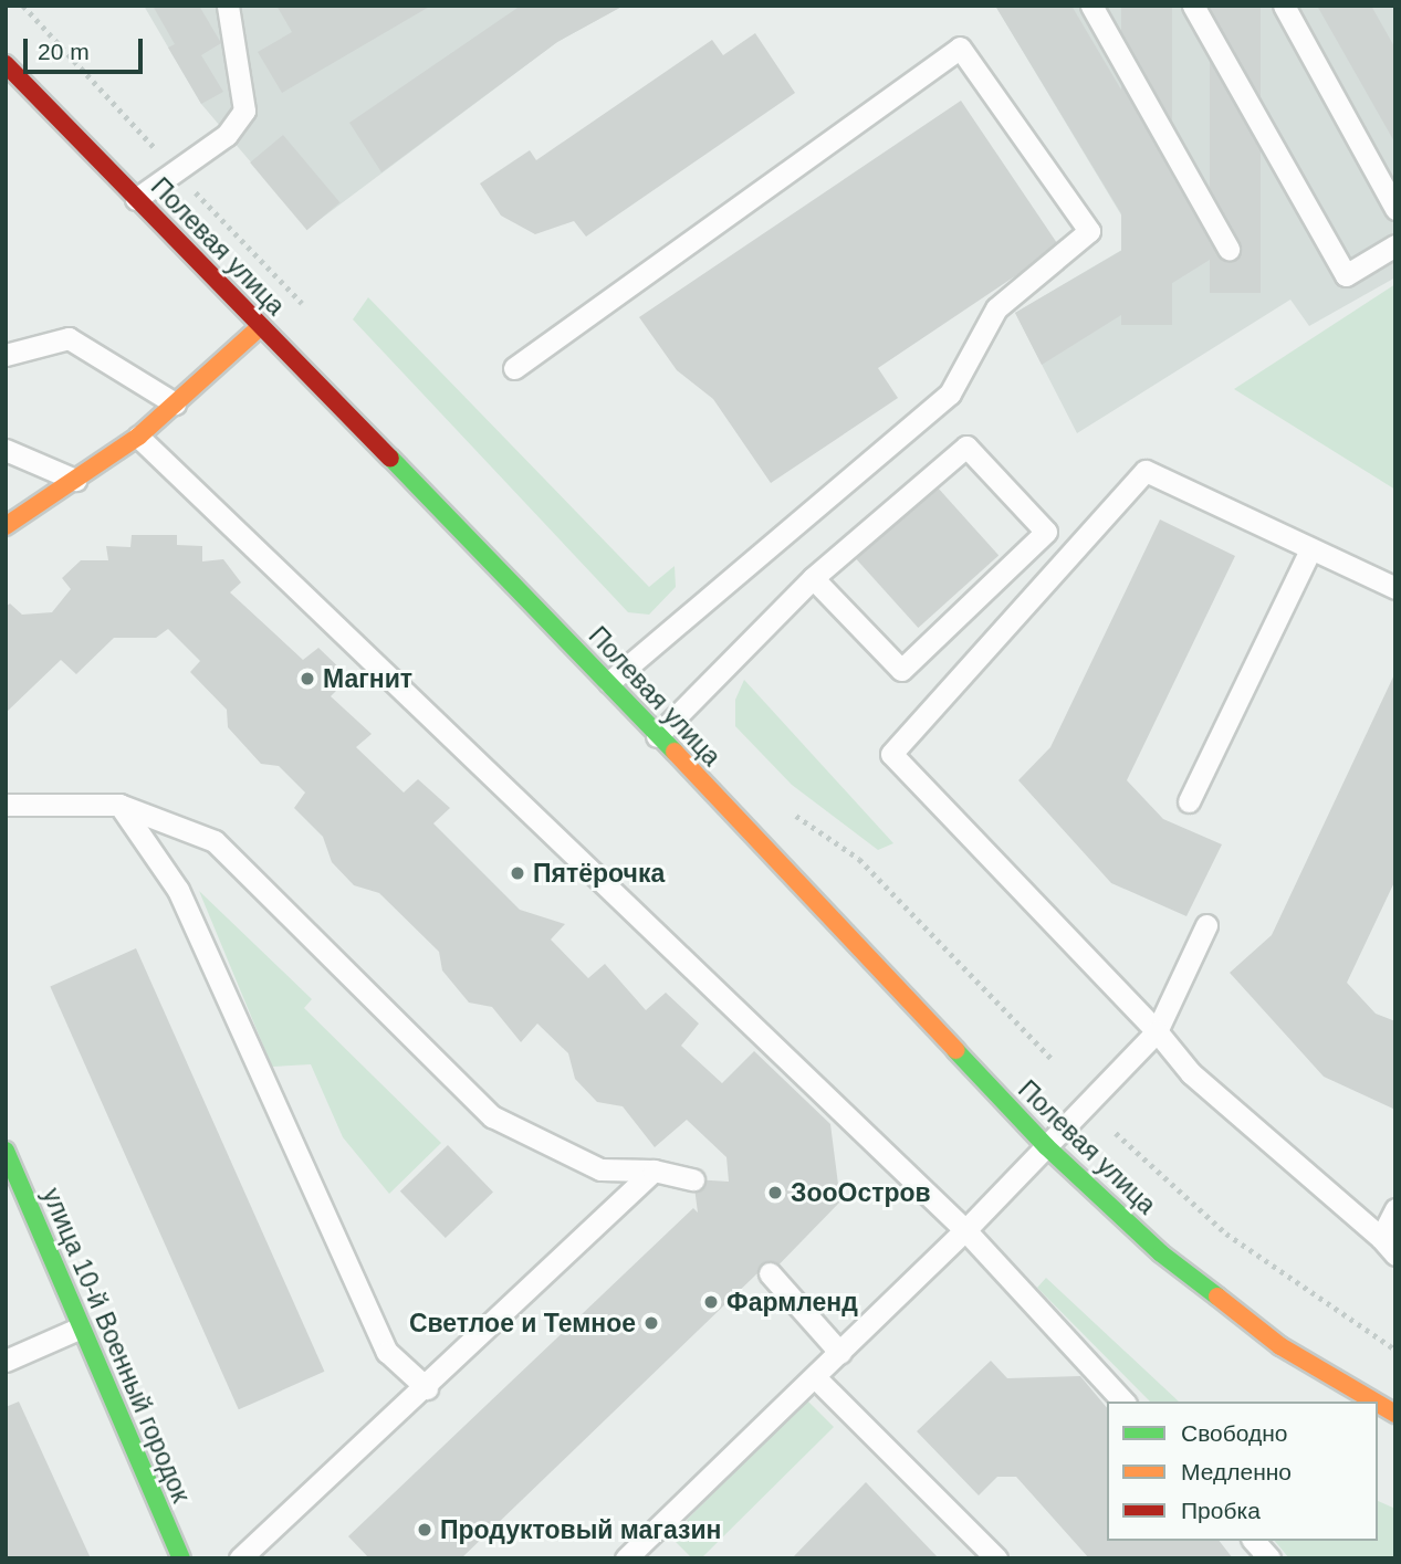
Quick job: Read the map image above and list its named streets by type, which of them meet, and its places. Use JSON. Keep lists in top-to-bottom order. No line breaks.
{"streets":{"street":["Полевая улица","улица 10-й Военный городок"]},"places":["Магнит","Пятёрочка","ЗооОстров","Фармленд","Светлое и Темное","Продуктовый магазин"],"legend":["Свободно","Медленно","Пробка"],"scale_bar":"20 m"}
